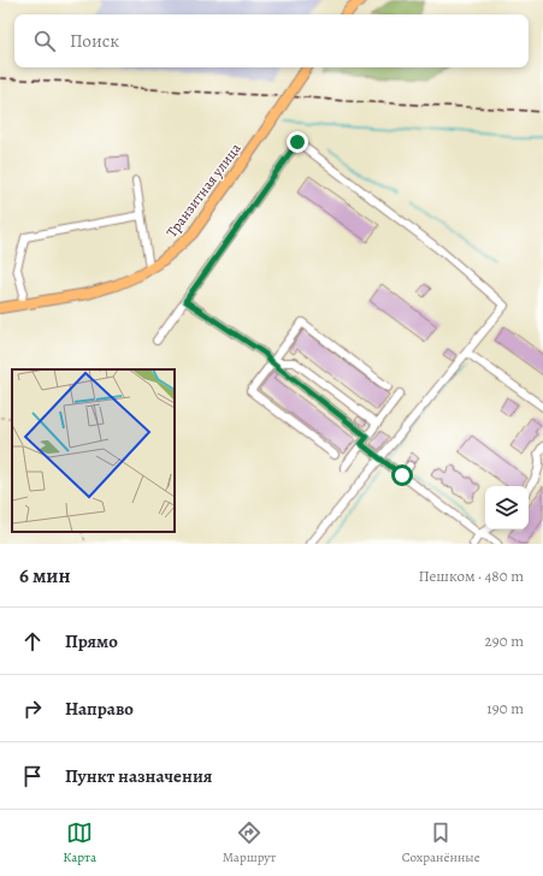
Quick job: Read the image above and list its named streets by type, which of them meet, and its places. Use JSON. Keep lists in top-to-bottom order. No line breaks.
{"streets":{"main road":["Транзитная улица"]},"page":{"search":"Поиск","heading":["6 мин","Пешком · 480 m"],"list":[["Прямо","290 m"],["Направо","190 m"],"Пункт назначения"],"nav":["Карта","Маршрут","Сохранённые"]}}
